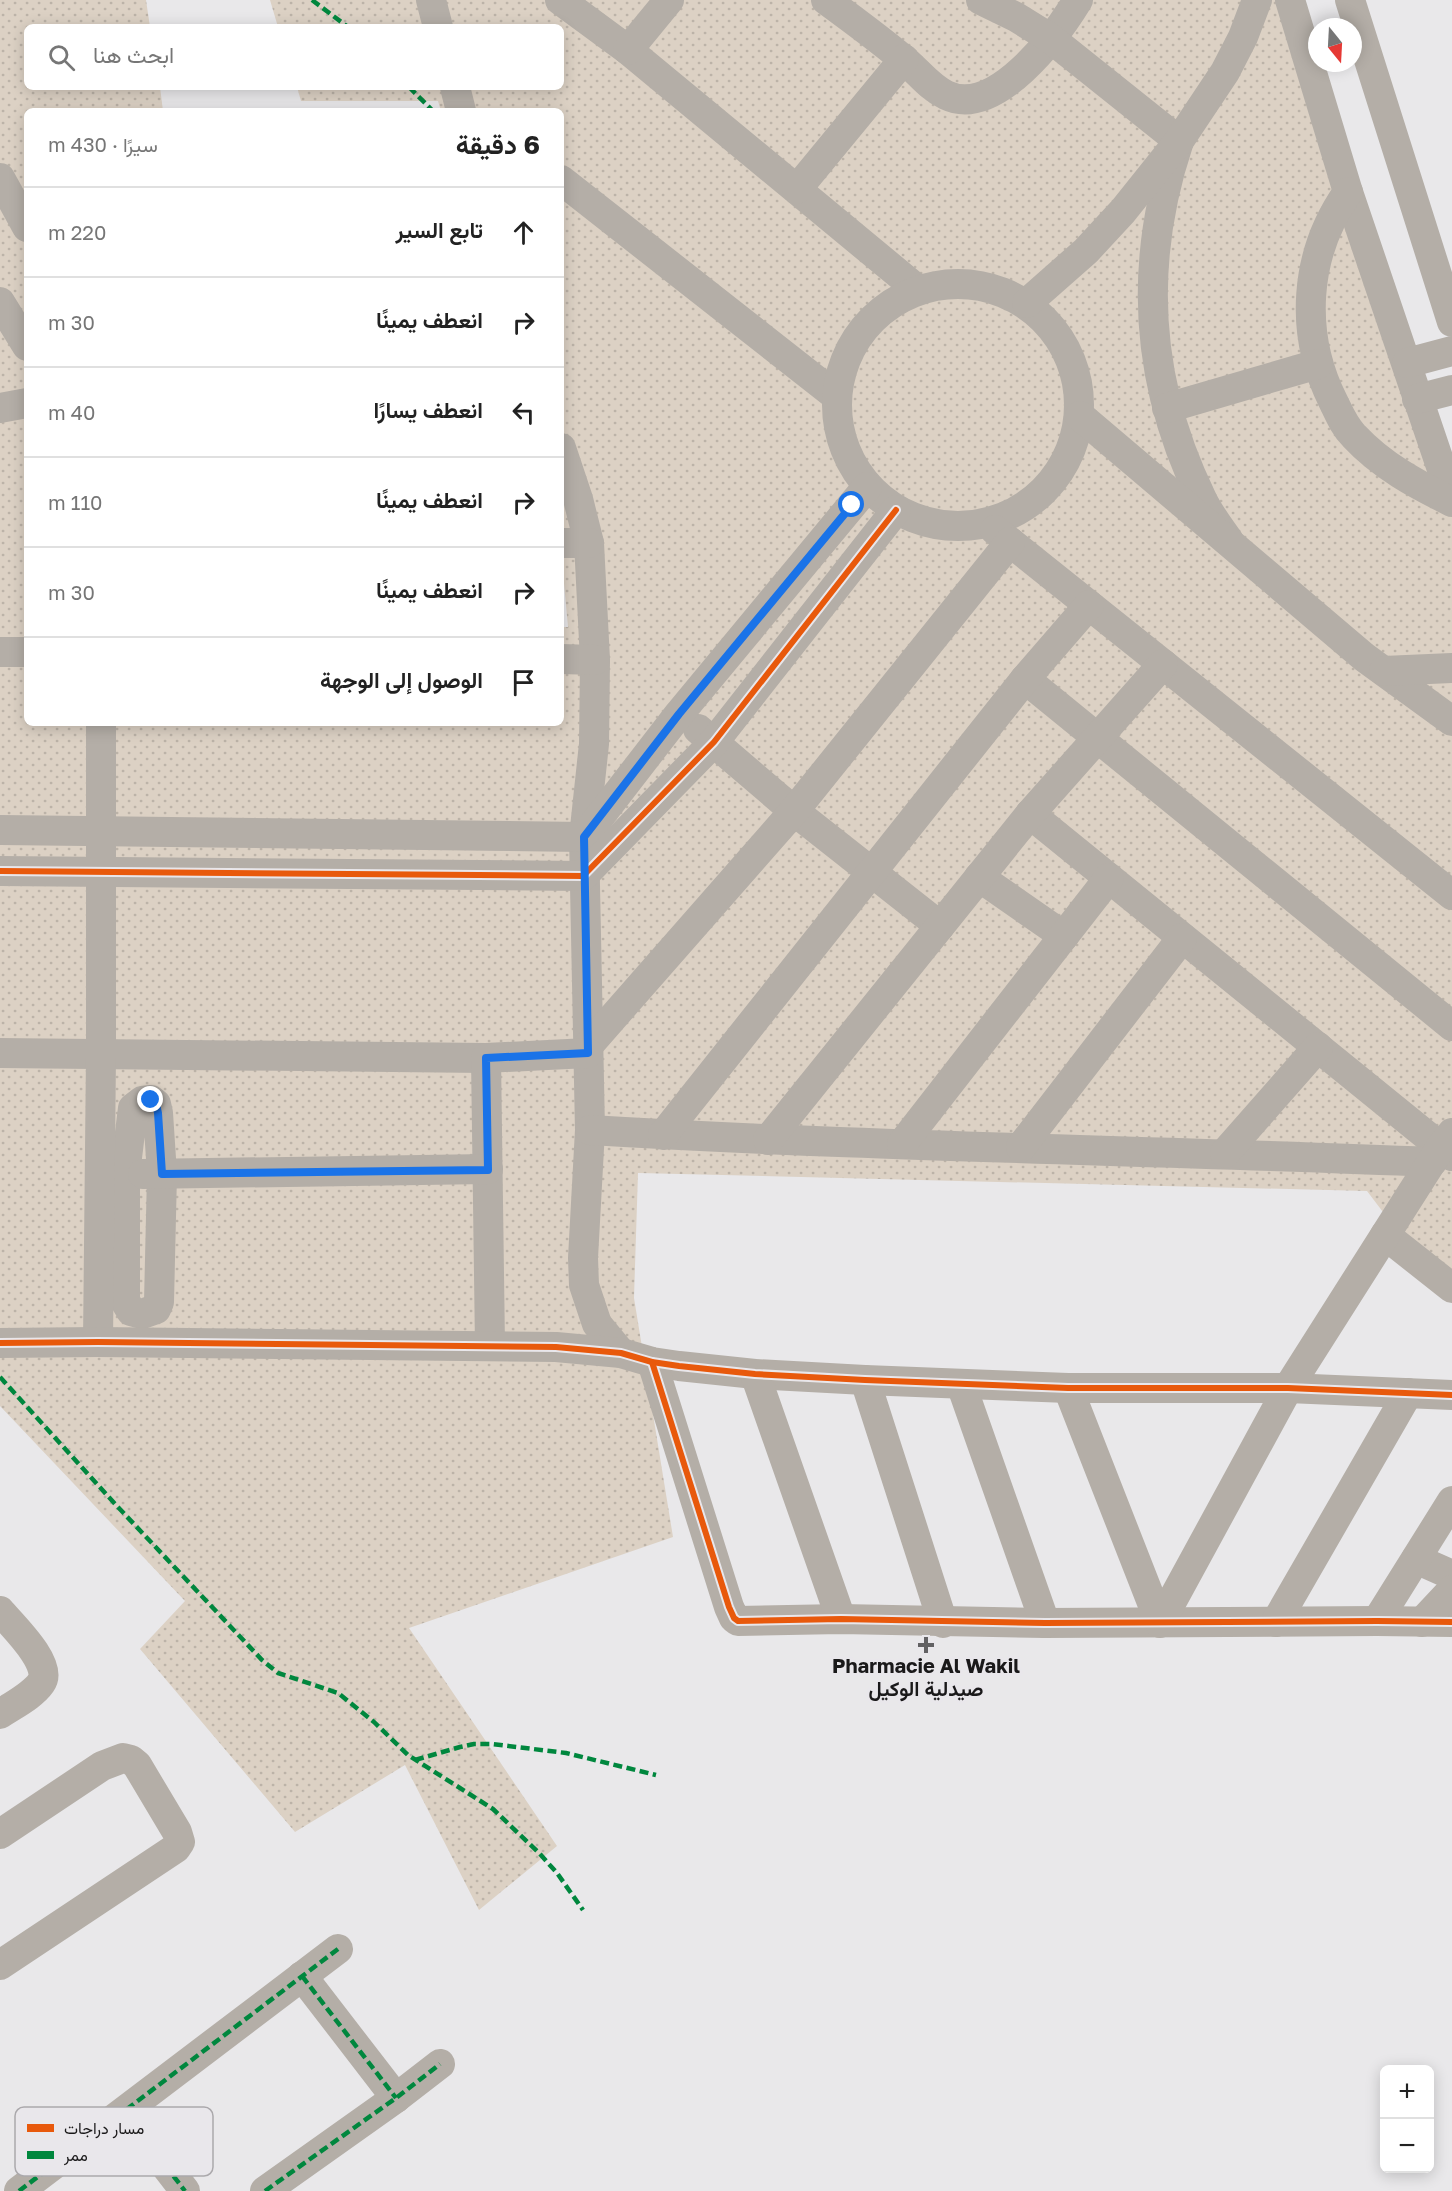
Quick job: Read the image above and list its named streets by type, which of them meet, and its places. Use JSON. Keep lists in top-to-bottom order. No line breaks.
{"places":{"health":["Pharmacie Al Wakil صيدلية الوكيل"]},"legend":["مسار دراجات","ممر"],"north":"bottom","page":{"search":"ابحث هنا","heading":["6 دقيقة","سيرًا · 430 m"],"list":[["تابع السير","220 m"],["انعطف يمينًا","30 m"],["انعطف يسارًا","40 m"],["انعطف يمينًا","110 m"],["انعطف يمينًا","30 m"],"الوصول إلى الوجهة"],"map_buttons":["+","−"]}}
